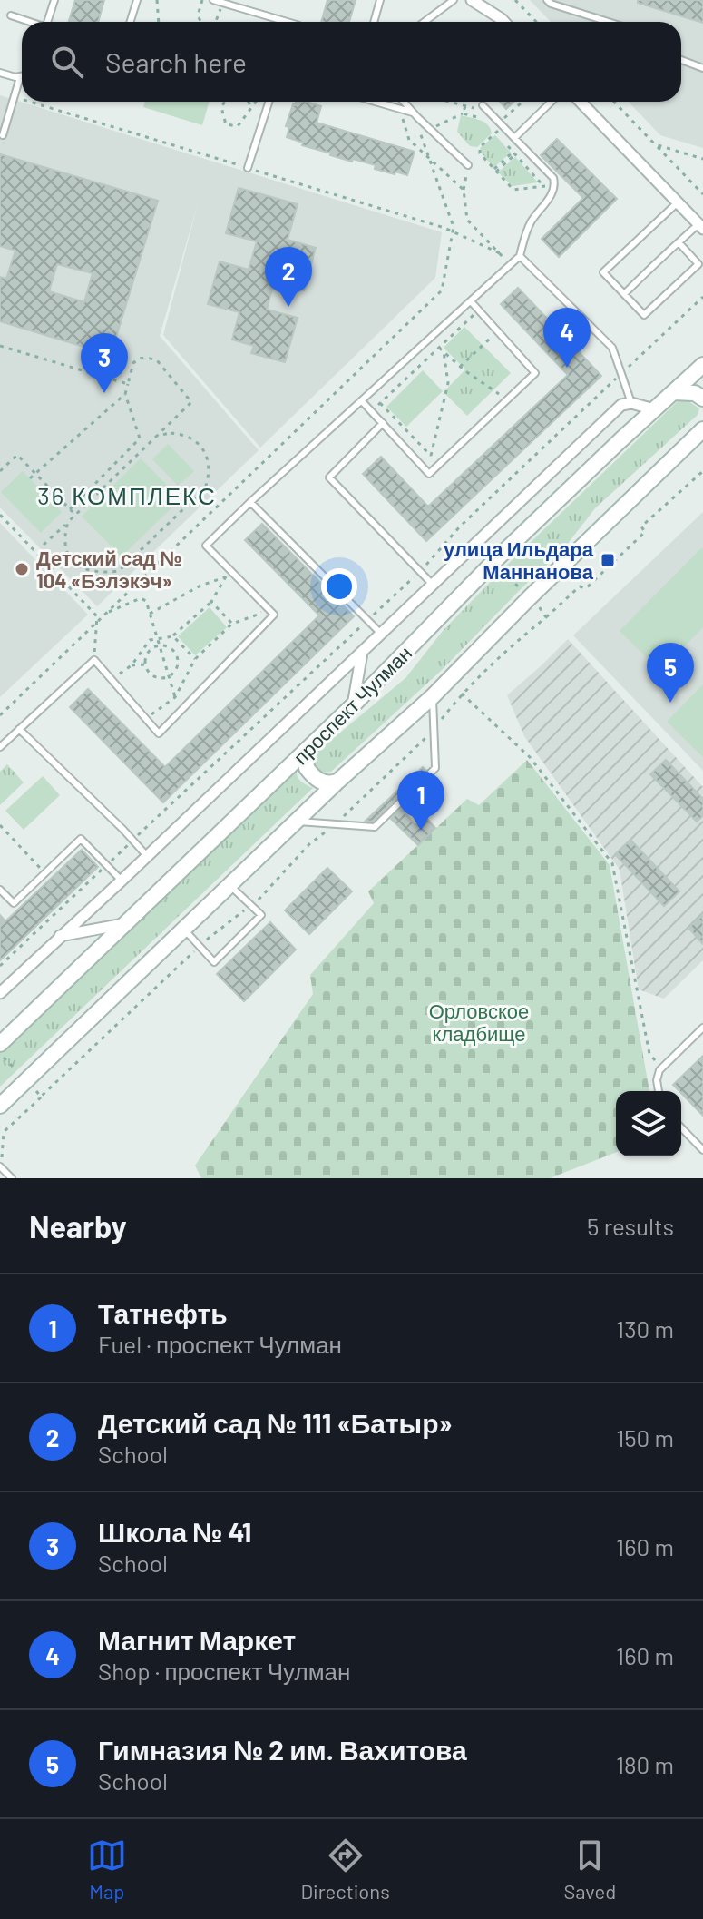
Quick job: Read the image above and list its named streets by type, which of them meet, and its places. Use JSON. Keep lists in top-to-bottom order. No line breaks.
{"streets":{"main road":["проспект Чулман"]},"districts":["36 КОМПЛЕКС"],"parks":["Орловское кладбище"],"places":{"transit":["улица Ильдара Маннанова"],"other":["Детский сад № 104 «Бэлэкэч»"]},"page":{"search":"Search here","pins":["2","4","3","5","1"],"heading":["Nearby","5 results"],"list":[{"mark":"1","name":"Татнефть","note":"Fuel · проспект Чулман","value":"130 m"},{"mark":"2","name":"Детский сад № 111 «Батыр»","note":"School","value":"150 m"},{"mark":"3","name":"Школа № 41","note":"School","value":"160 m"},{"mark":"4","name":"Магнит Маркет","note":"Shop · проспект Чулман","value":"160 m"},{"mark":"5","name":"Гимназия № 2 им. Вахитова","note":"School","value":"180 m"}],"nav":["Map","Directions","Saved"]}}
